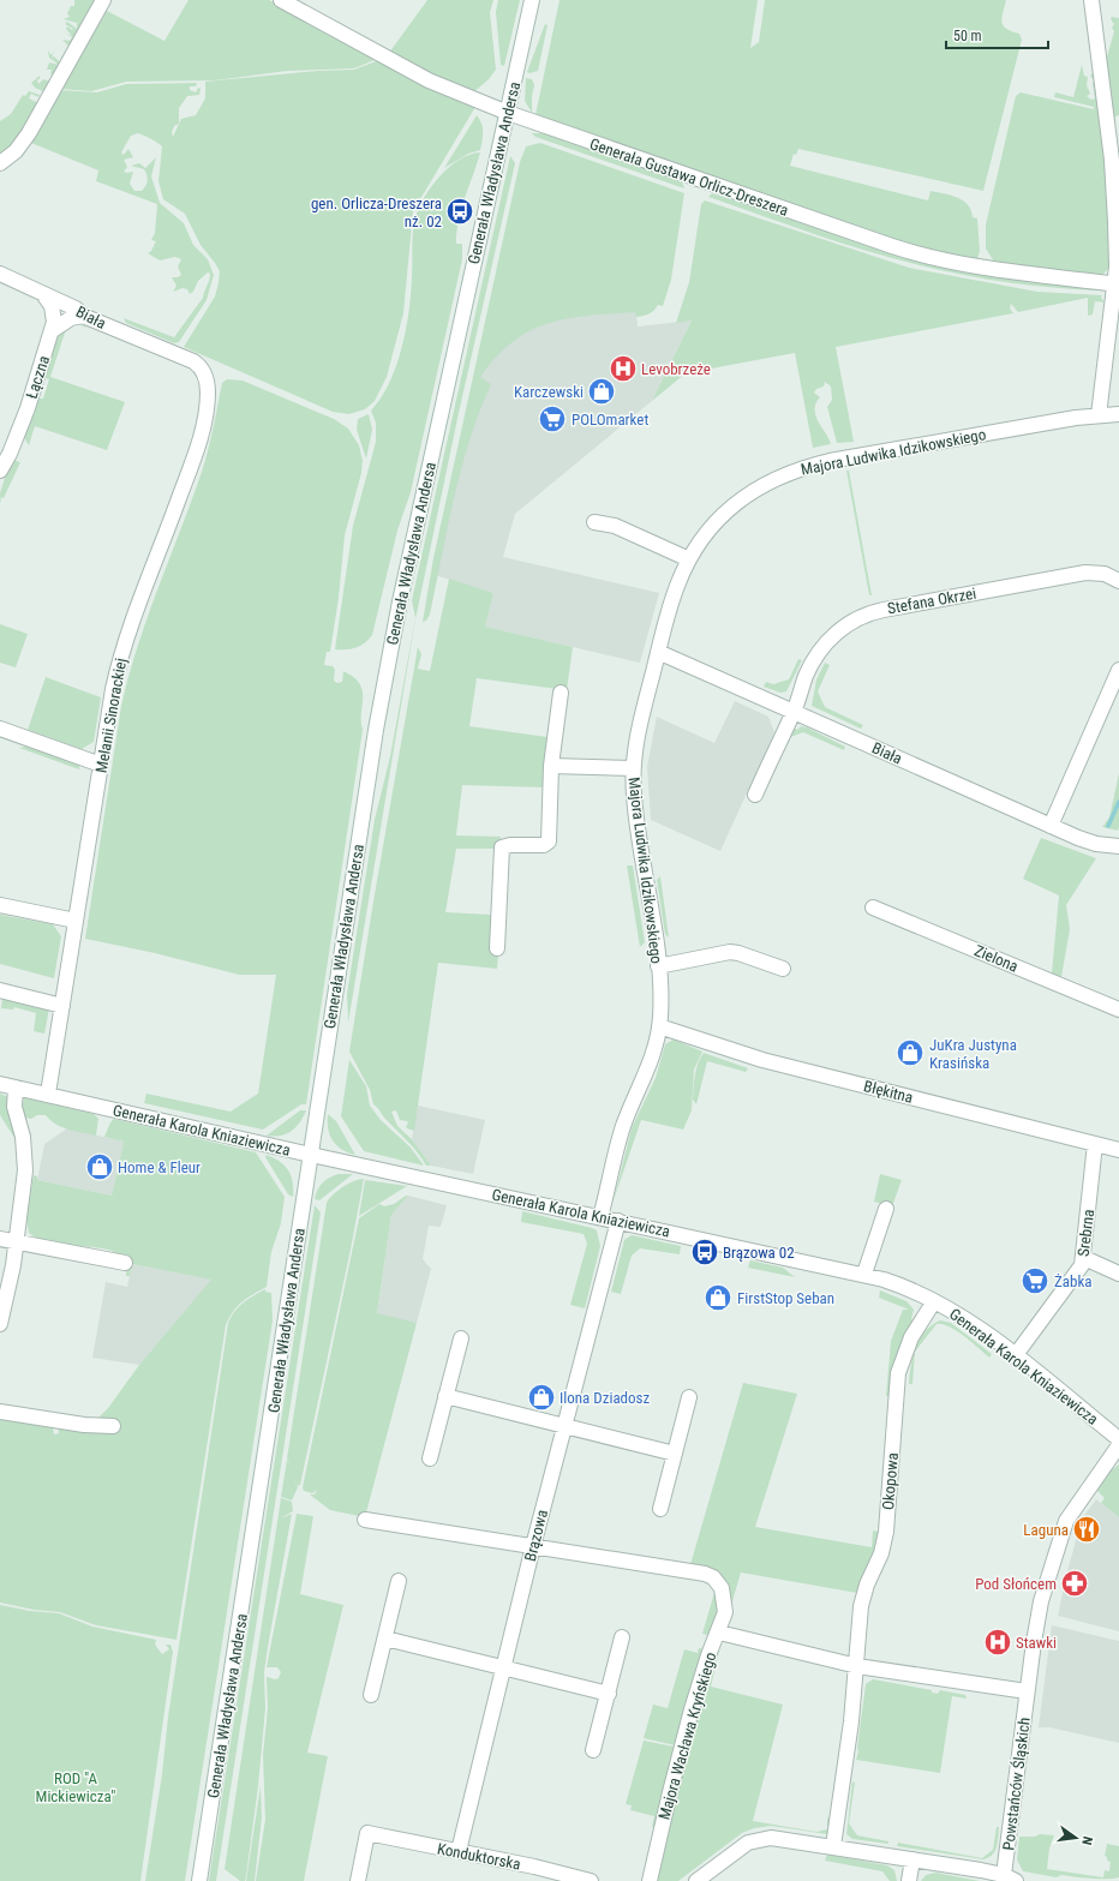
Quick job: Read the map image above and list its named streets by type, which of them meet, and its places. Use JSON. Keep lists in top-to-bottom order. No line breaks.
{"streets":{"street":["Generała Władysława Andersa","Generała Gustawa Orlicz-Dreszera","Biała","Łączna","Majora Ludwika Idzikowskiego","Stefana Okrzei","Melanii Sinorackiej","Zielona","Błękitna","Generała Karola Kniaziewicza","Srebrna","Okopowa","Brązowa","Majora Wacława Kryńskiego","Powstańców Śląskich","Konduktorska"]},"crossings":[["Generała Władysława Andersa","Generała Gustawa Orlicz-Dreszera"],["Generała Władysława Andersa","Generała Karola Kniaziewicza"],["Biała","Łączna"],["Biała","Majora Ludwika Idzikowskiego"],["Biała","Stefana Okrzei"],["Biała","Melanii Sinorackiej"],["Majora Ludwika Idzikowskiego","Błękitna"],["Majora Ludwika Idzikowskiego","Generała Karola Kniaziewicza"],["Melanii Sinorackiej","Generała Karola Kniaziewicza"],["Błękitna","Srebrna"],["Generała Karola Kniaziewicza","Srebrna"],["Generała Karola Kniaziewicza","Okopowa"],["Generała Karola Kniaziewicza","Brązowa"],["Brązowa","Majora Wacława Kryńskiego"],["Brązowa","Konduktorska"]],"parks":["ROD \"A Mickiewicza\""],"places":{"bus stop":["gen. Orlicza-Dreszera nż. 02","Brązowa 02"],"hospital":["Levobrzeże","Stawki"],"shop":["Karczewski","JuKra Justyna Krasińska","Home & Fleur","FirstStop Seban","Ilona Dziadosz"],"supermarket":["POLOmarket","Żabka"],"restaurant":["Laguna"],"pharmacy":["Pod Słońcem"]},"scale_bar":"50 m","north":"right"}
